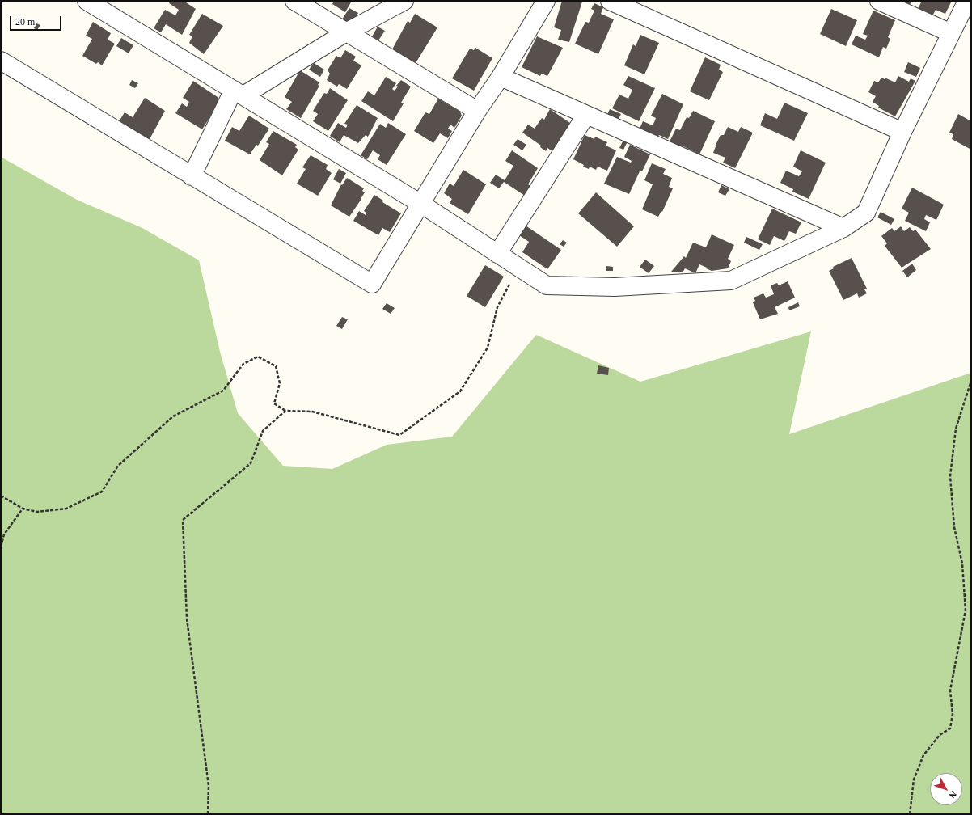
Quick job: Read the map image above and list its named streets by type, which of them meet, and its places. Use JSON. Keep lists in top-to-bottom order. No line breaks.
{"scale_bar":"20 m","north":"bottom right"}
